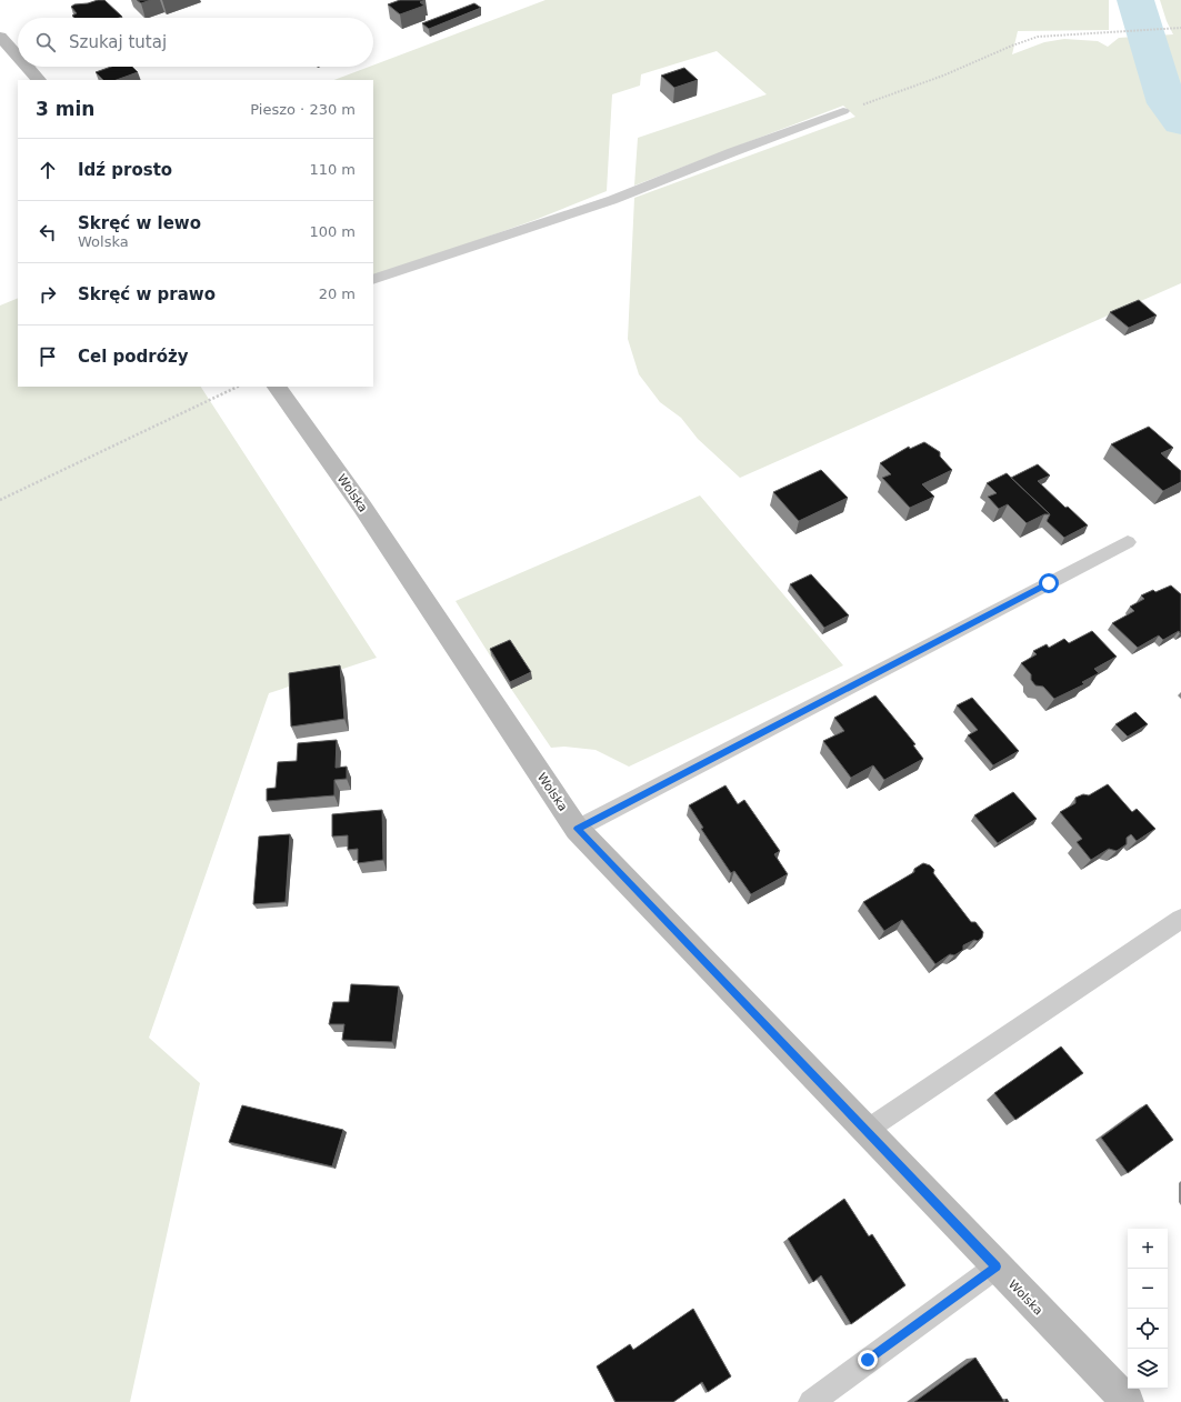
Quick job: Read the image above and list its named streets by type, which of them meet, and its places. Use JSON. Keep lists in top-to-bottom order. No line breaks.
{"streets":{"street":["Wolska"]},"page":{"search":"Szukaj tutaj","heading":["3 min","Pieszo · 230 m"],"list":[["Idź prosto","110 m"],["Skręć w lewo","Wolska","100 m"],["Skręć w prawo","20 m"],"Cel podróży"],"map_buttons":["+","−"]}}
